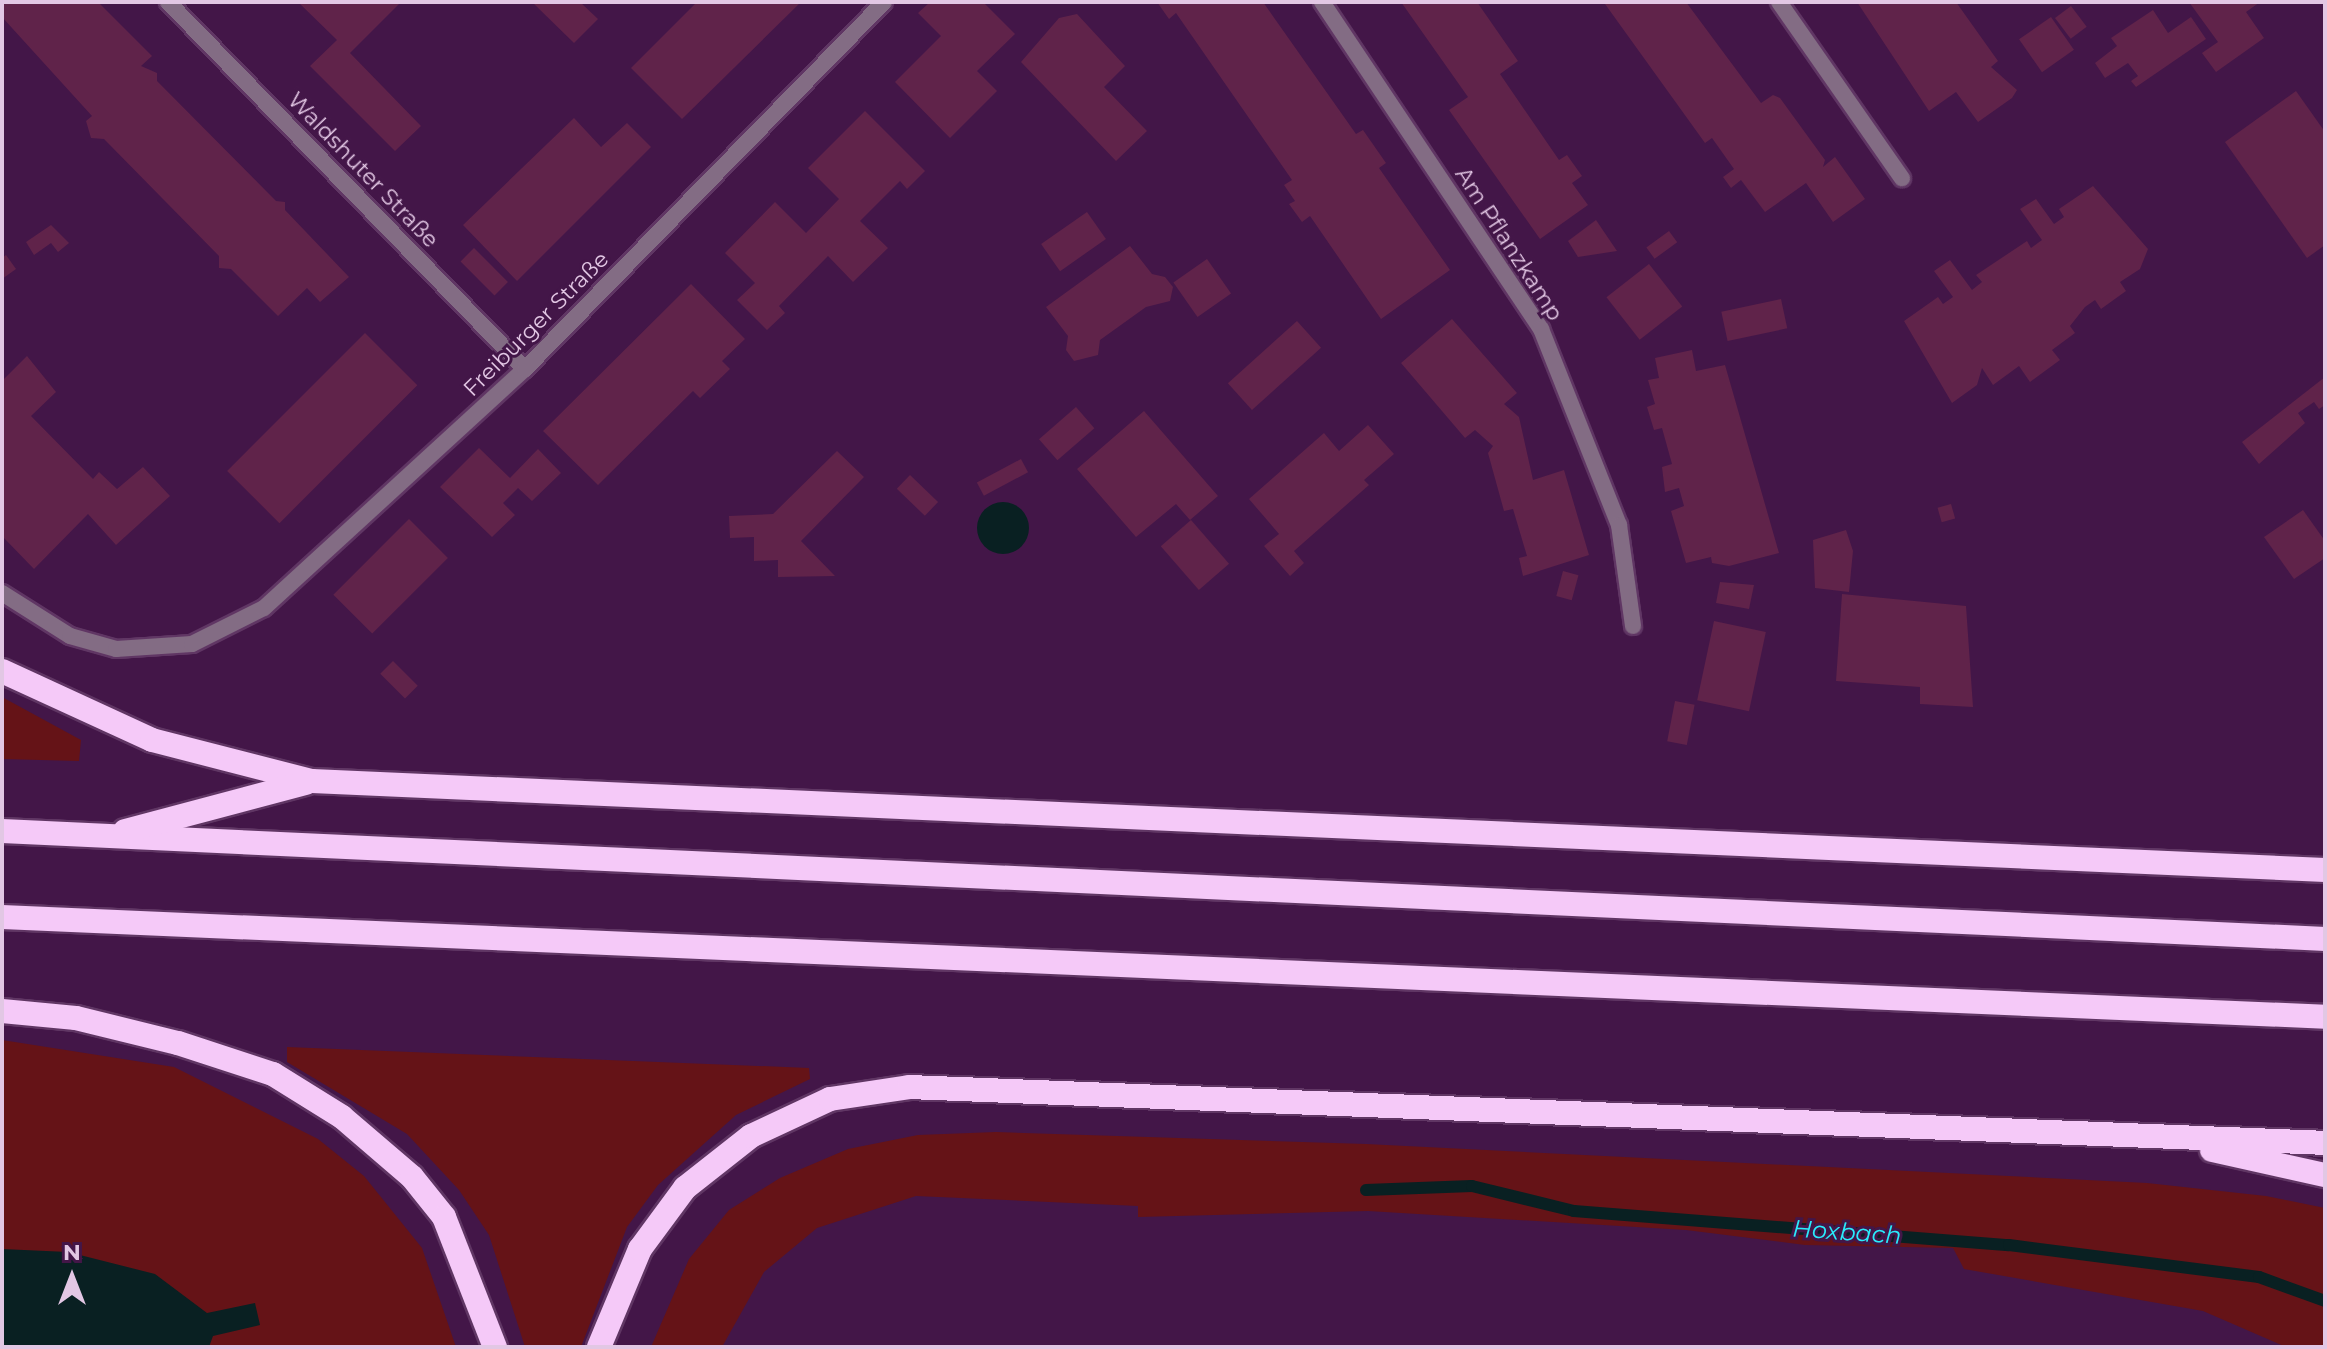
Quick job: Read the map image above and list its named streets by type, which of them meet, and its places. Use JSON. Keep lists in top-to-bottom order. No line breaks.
{"streets":{"street":["Waldshuter Straße","Am Pflanzkamp","Freiburger Straße"]},"crossings":[["Waldshuter Straße","Freiburger Straße"]],"water":["Hoxbach"],"north":"top"}
